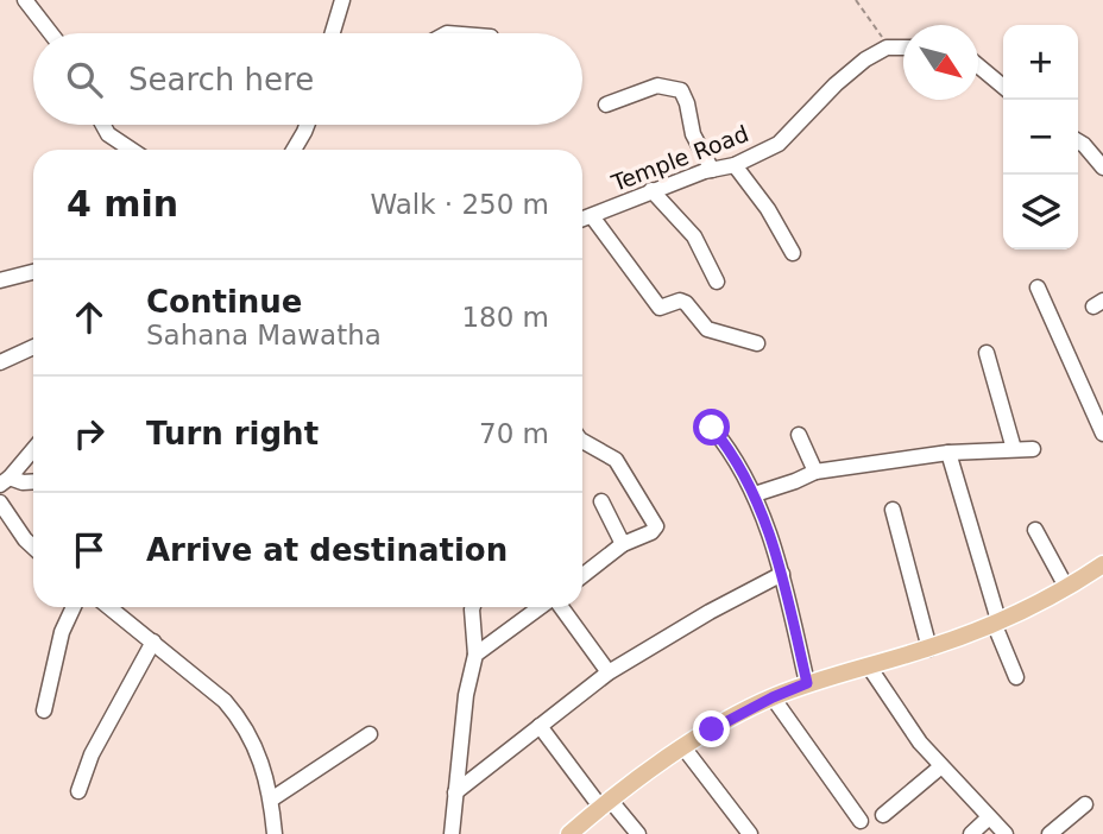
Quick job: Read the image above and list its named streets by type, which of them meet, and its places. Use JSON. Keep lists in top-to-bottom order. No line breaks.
{"streets":{"street":["Temple Road"]},"north":"bottom right","page":{"map_buttons":["+","−"],"search":"Search here","heading":["4 min","Walk · 250 m"],"list":[["Continue","Sahana Mawatha","180 m"],["Turn right","70 m"],"Arrive at destination"]}}
